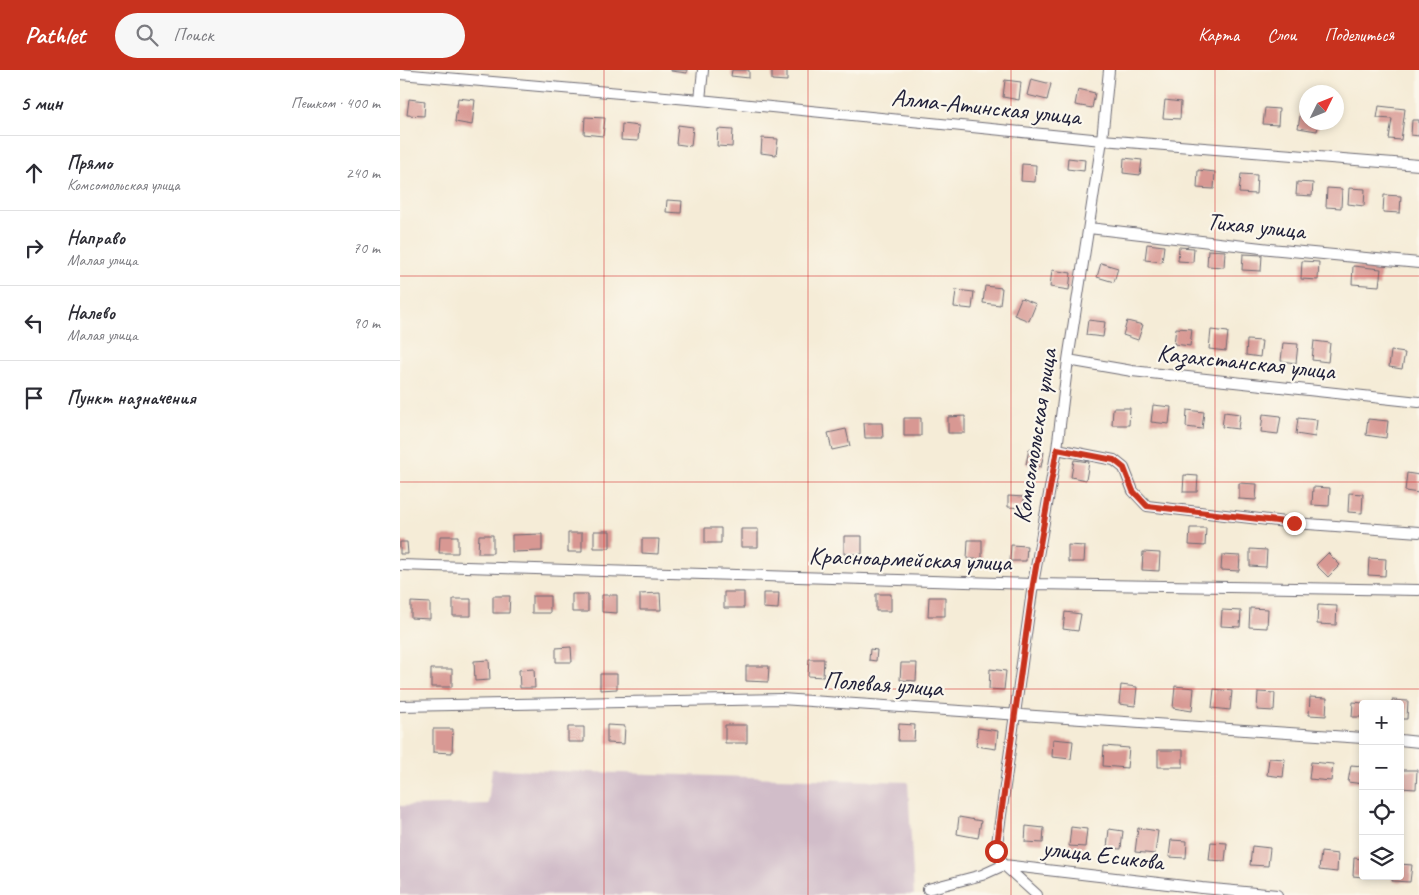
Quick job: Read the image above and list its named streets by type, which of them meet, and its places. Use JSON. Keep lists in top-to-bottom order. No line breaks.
{"streets":{"street":["Алма-Атинская улица","Тихая улица","Казахстанская улица","Комсомольская улица","Красноармейская улица","Полевая улица","улица Есикова"]},"crossings":[["Алма-Атинская улица","Комсомольская улица"],["Тихая улица","Комсомольская улица"],["Казахстанская улица","Комсомольская улица"],["Комсомольская улица","Красноармейская улица"],["Комсомольская улица","Полевая улица"],["Комсомольская улица","улица Есикова"]],"north":"top right","page":{"header":"Pathlet","search":"Поиск","nav":["Карта","Слои","Поделиться"],"heading":["5 мин","Пешком · 400 m"],"list":[["Прямо","Комсомольская улица","240 m"],["Направо","Малая улица","70 m"],["Налево","Малая улица","90 m"],"Пункт назначения"],"map_buttons":["+","−"]}}
